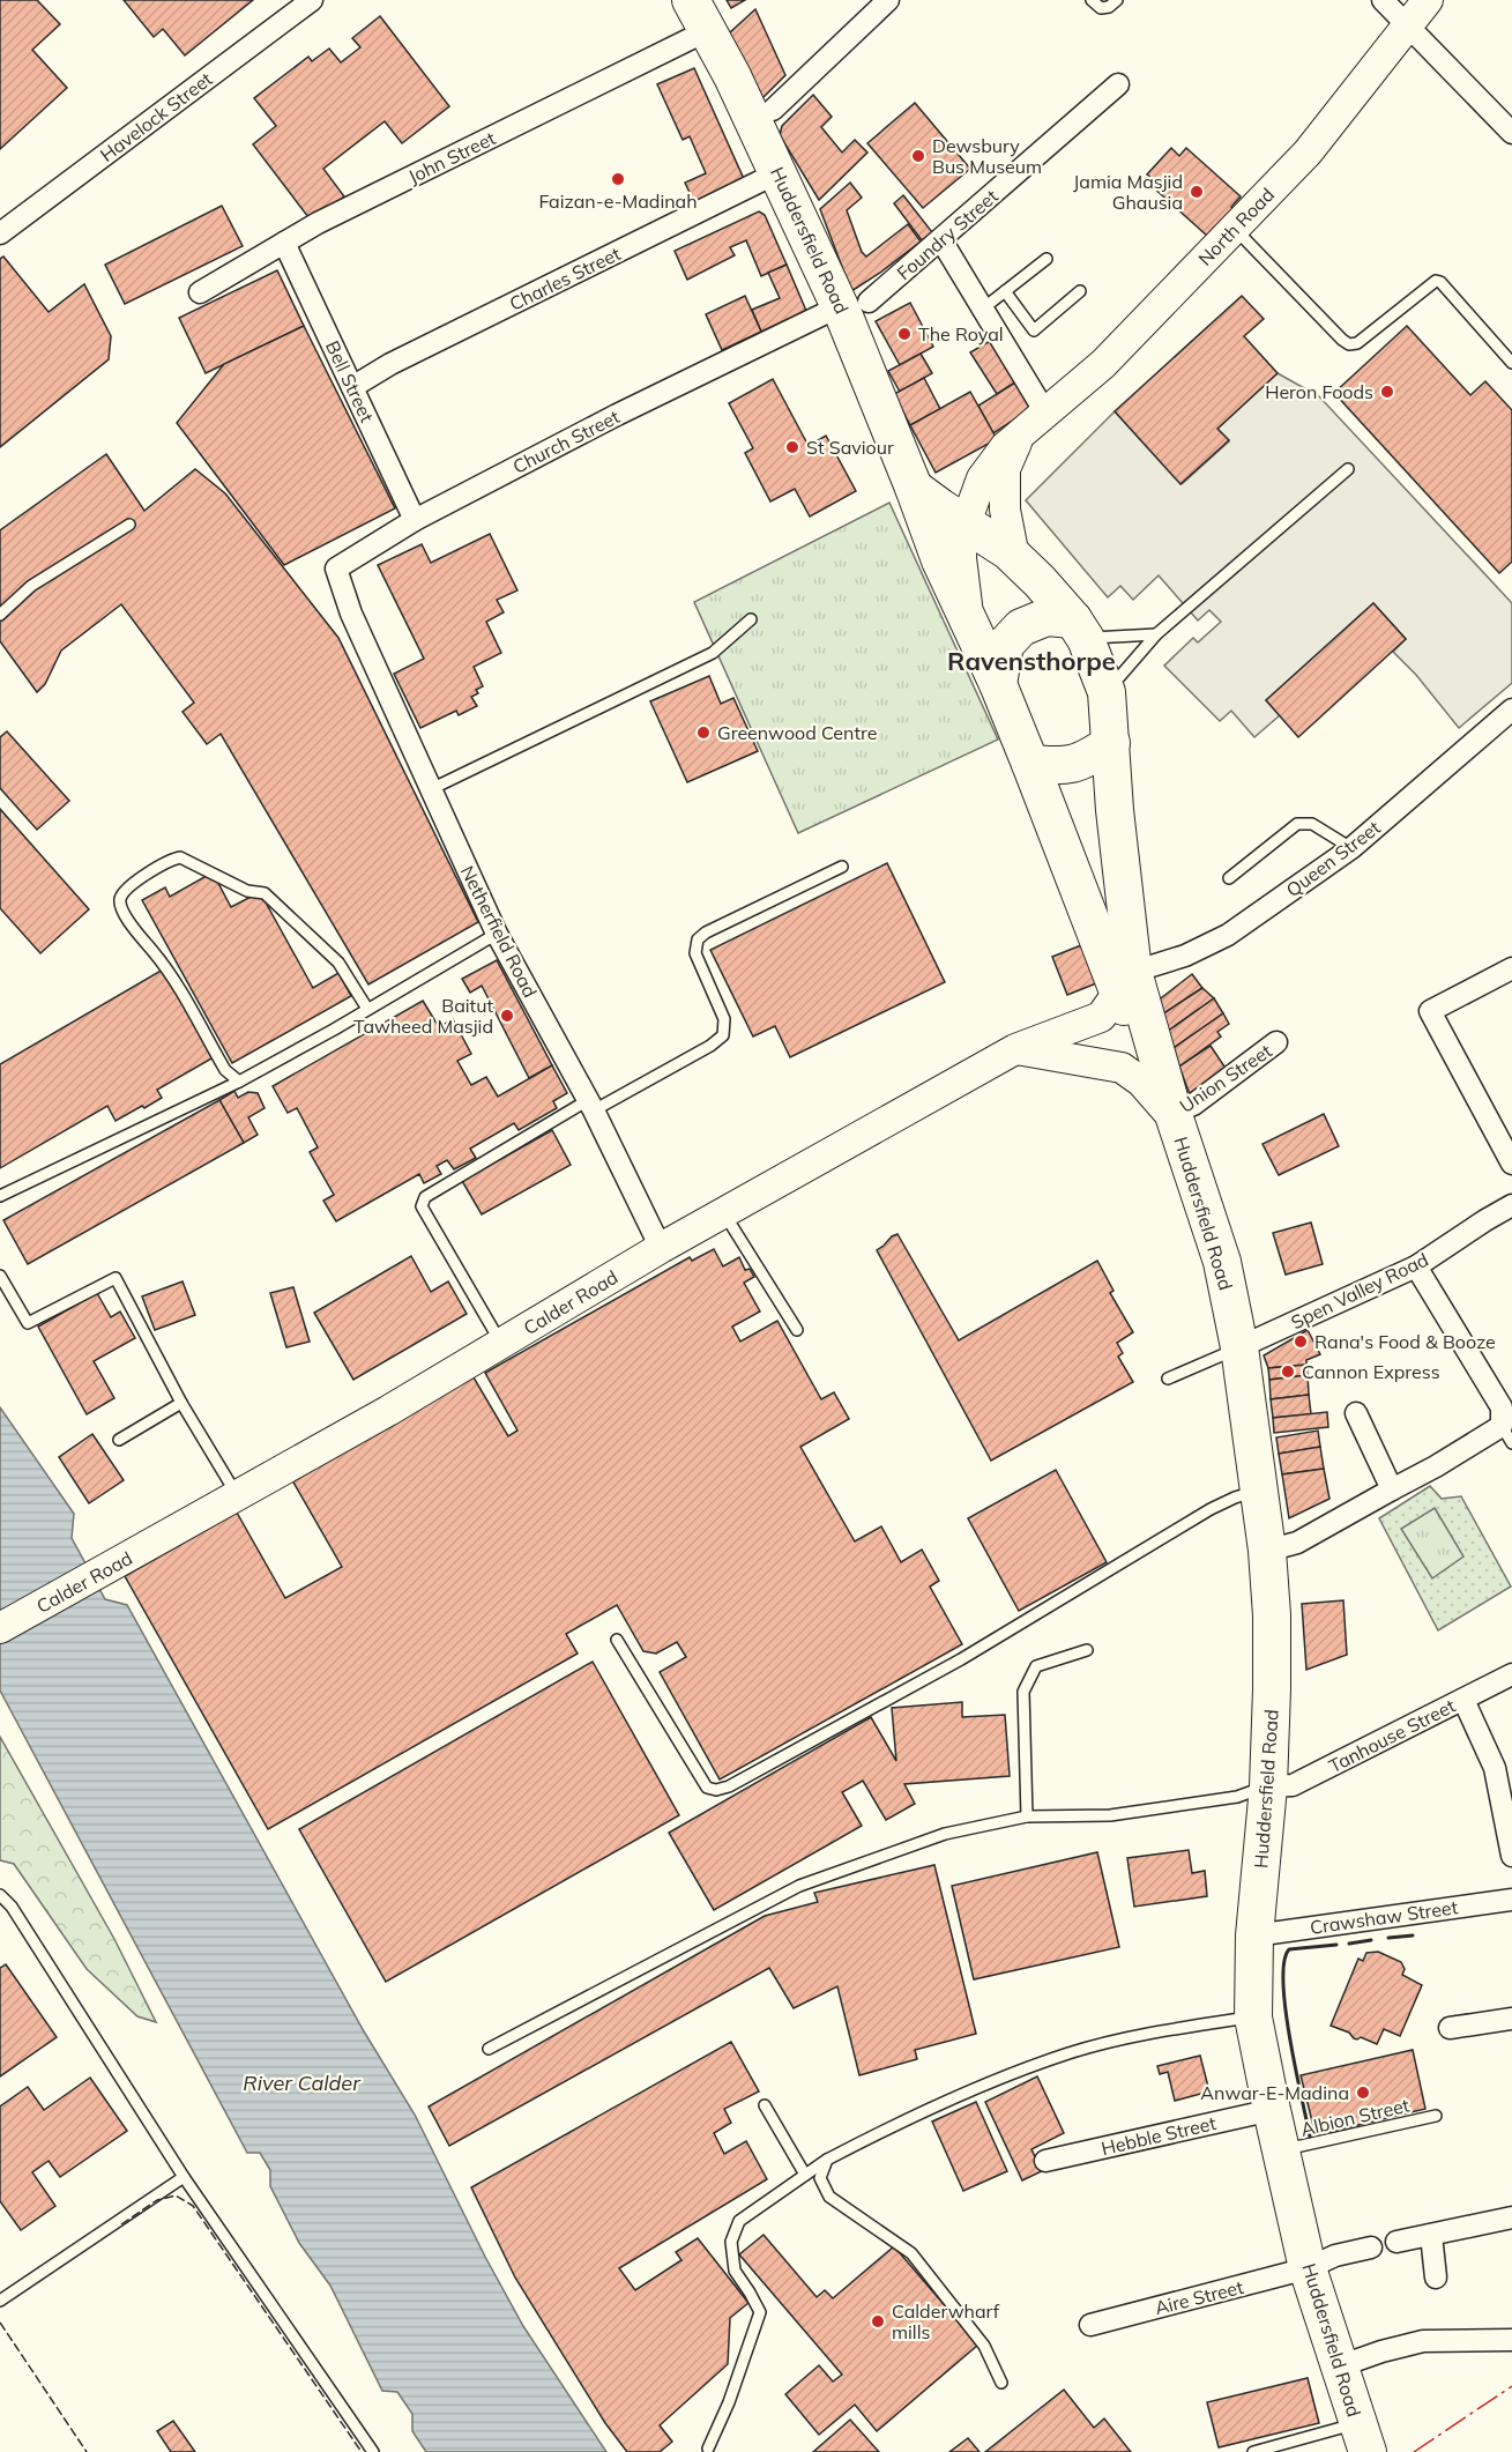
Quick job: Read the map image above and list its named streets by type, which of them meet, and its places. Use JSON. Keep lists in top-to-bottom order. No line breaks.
{"streets":{"highway":["Huddersfield Road"],"street":["Havelock Street","John Street","North Road","Foundry Street","Charles Street","Bell Street","Church Street","Queen Street","Netherfield Road","Union Street","Spen Valley Road","Calder Road","Tanhouse Street","Crawshaw Street","Hebble Street","Aire Street"],"lane":["Albion Street"]},"crossings":[["John Street","Huddersfield Road"],["John Street","Bell Street"],["North Road","Huddersfield Road"],["Foundry Street","Huddersfield Road"],["Foundry Street","Church Street"],["Huddersfield Road","Charles Street"],["Huddersfield Road","Church Street"],["Huddersfield Road","Queen Street"],["Huddersfield Road","Union Street"],["Huddersfield Road","Spen Valley Road"],["Huddersfield Road","Calder Road"],["Huddersfield Road","Tanhouse Street"],["Huddersfield Road","Crawshaw Street"],["Huddersfield Road","Albion Street"],["Huddersfield Road","Hebble Street"],["Huddersfield Road","Aire Street"],["Charles Street","Bell Street"],["Bell Street","Church Street"],["Church Street","Netherfield Road"],["Queen Street","Calder Road"],["Netherfield Road","Calder Road"]],"districts":["Ravensthorpe"],"water":["River Calder"],"places":["Dewsbury Bus Museum","Faizan-e-Madinah","Jamia Masjid Ghausia","The Royal","Heron Foods","St Saviour","Greenwood Centre","Baitut Tawheed Masjid","Rana's Food & Booze","Cannon Express","Anwar-E-Madina","Calderwharf mills"]}
